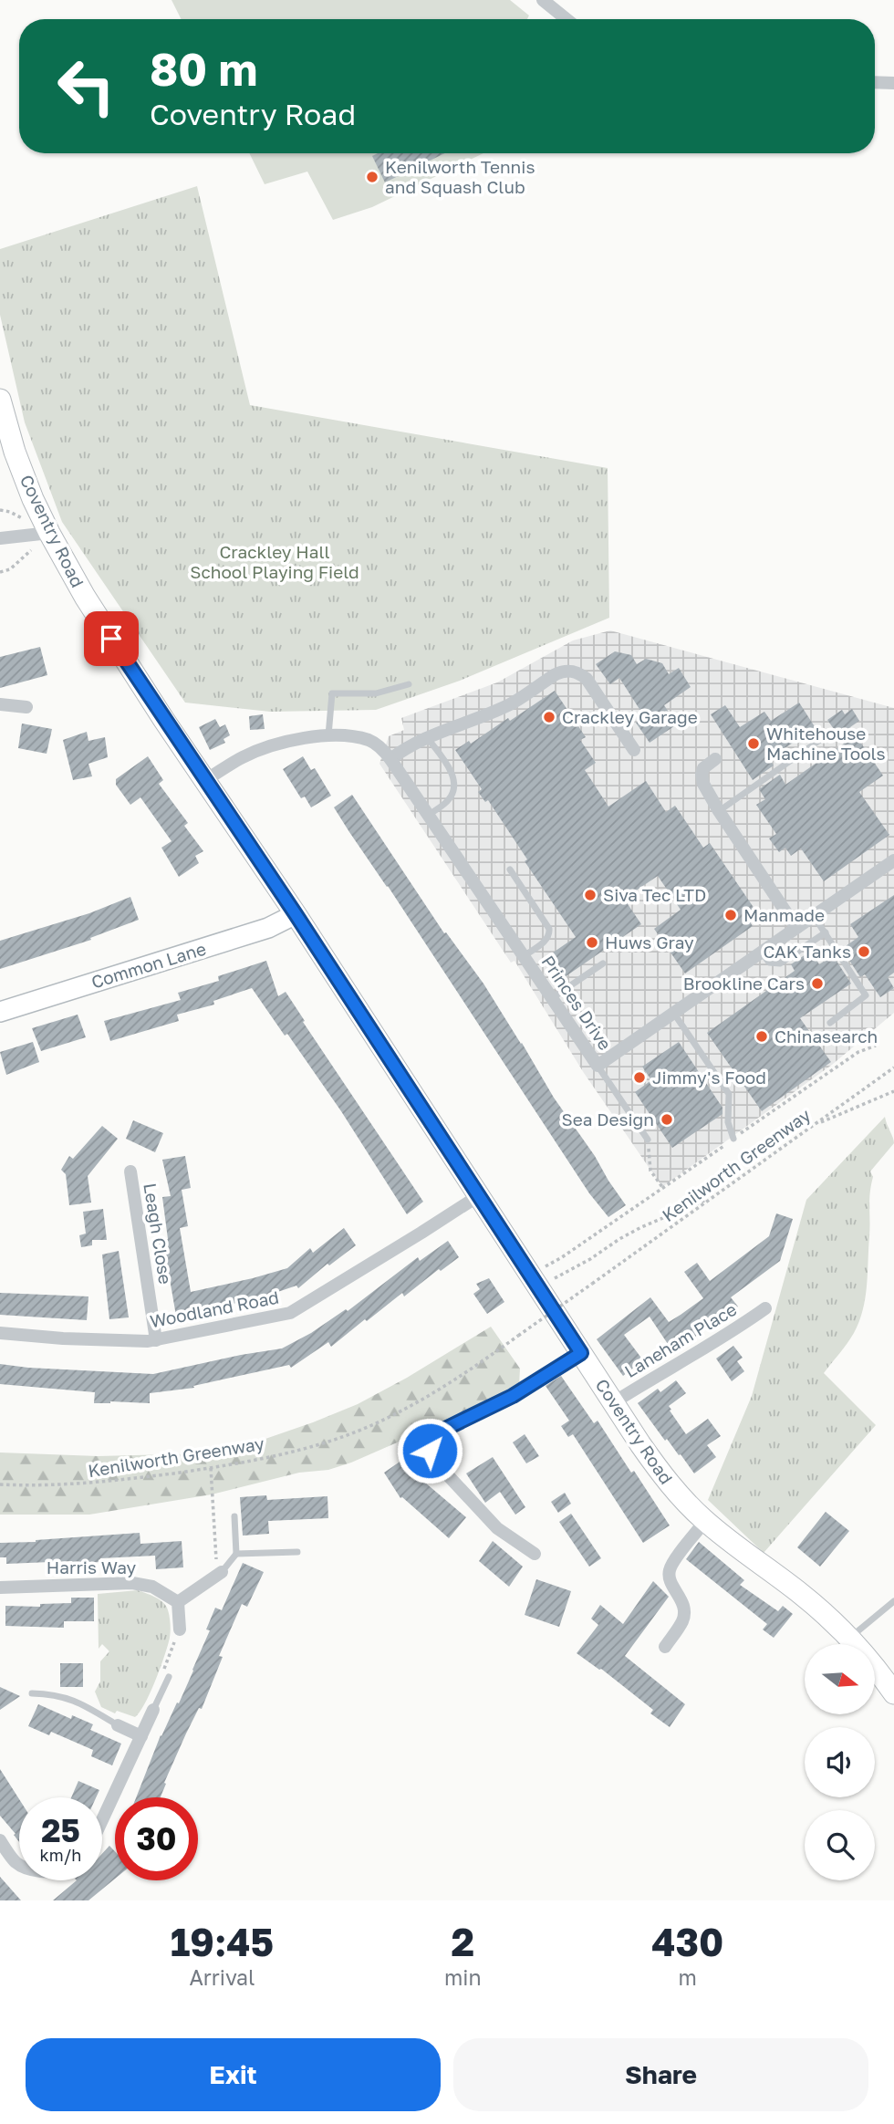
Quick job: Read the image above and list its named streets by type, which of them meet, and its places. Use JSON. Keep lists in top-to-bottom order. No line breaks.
{"streets":{"main road":["Coventry Road"],"street":["Common Lane","Princes Drive","Leagh Close","Woodland Road","Laneham Place","Harris Way"],"path":["Kenilworth Greenway"]},"crossings":[["Coventry Road","Common Lane"],["Coventry Road","Princes Drive"],["Coventry Road","Woodland Road"],["Coventry Road","Laneham Place"],["Leagh Close","Woodland Road"]],"parks":["Crackley Hall School Playing Field"],"places":["Kenilworth Tennis and Squash Club","Crackley Garage","Whitehouse Machine Tools","Siva Tec LTD","Manmade","Huws Gray","CAK Tanks","Brookline Cars","Chinasearch","Jimmy's Food","Sea Design"],"north":"right","page":{"turn":["80 m","Coventry Road"],"speed":"25 km/h","limit":"30","eta":["19:45","Arrival","2","min","430","m"],"buttons":["Exit","Share"]}}
